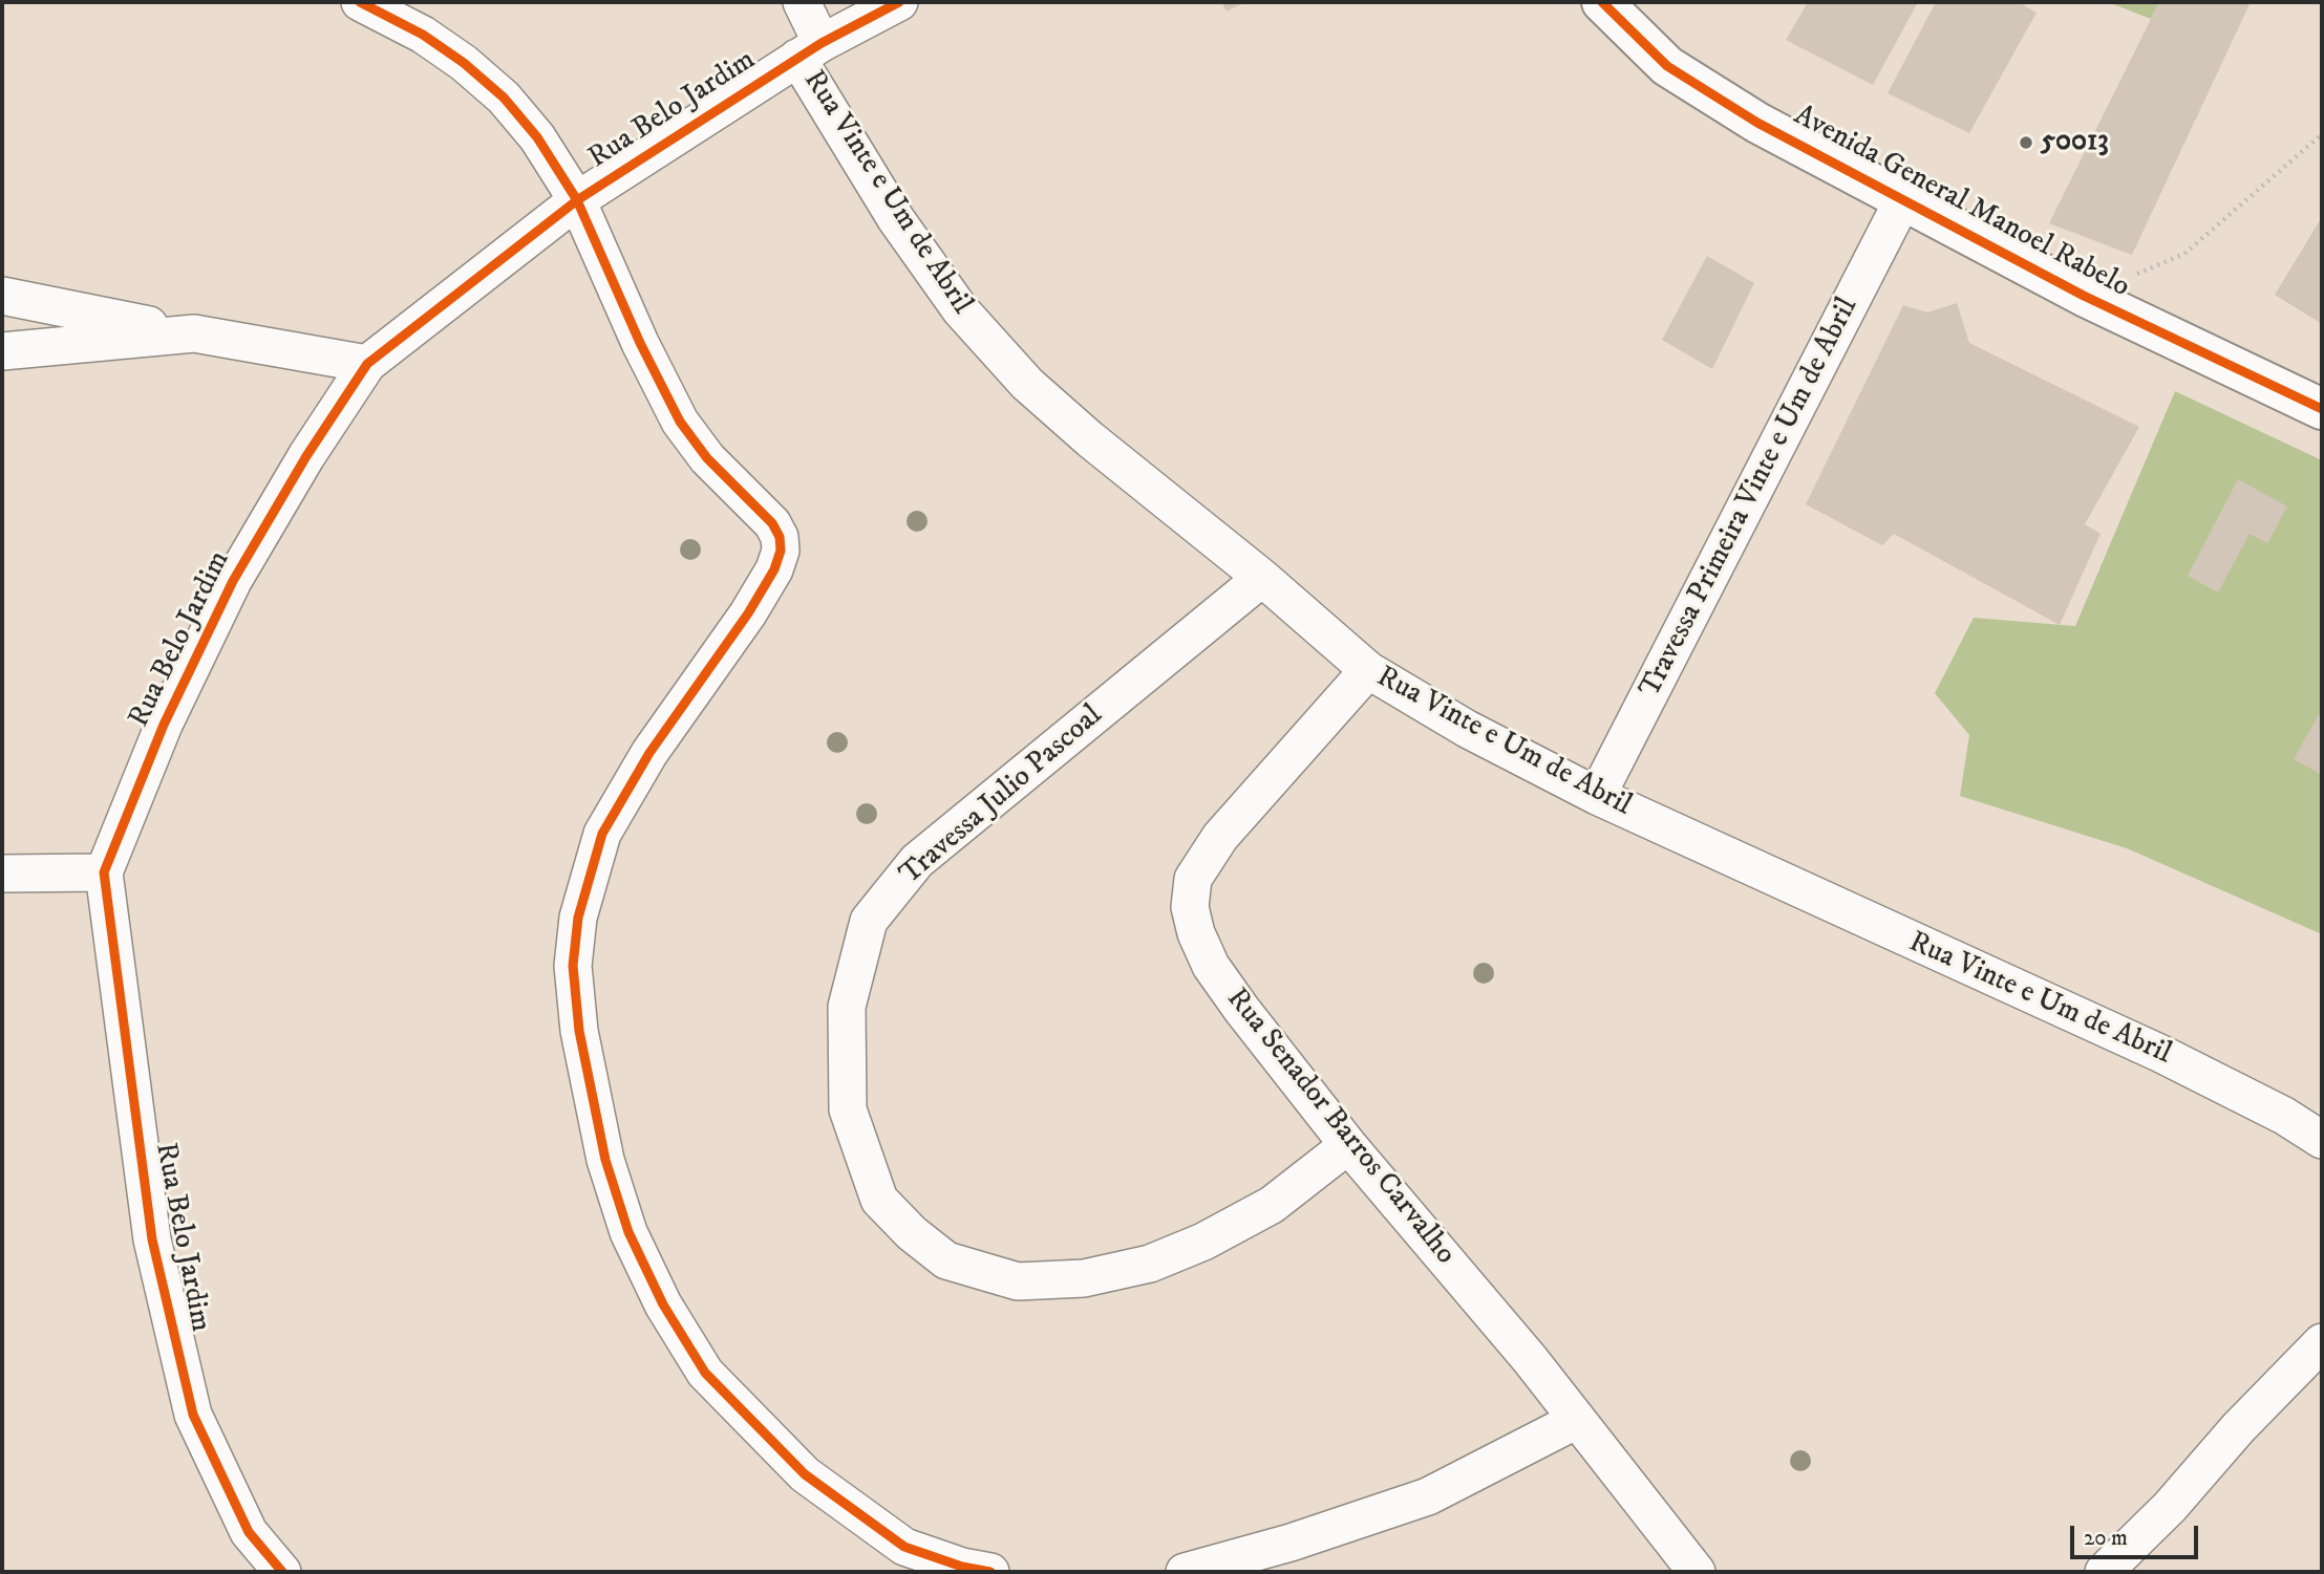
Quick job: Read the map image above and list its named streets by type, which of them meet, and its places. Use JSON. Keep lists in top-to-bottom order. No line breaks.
{"streets":{"main road":["Avenida General Manoel Rabelo"],"street":["Rua Belo Jardim","Rua Vinte e Um de Abril","Travessa Primeira Vinte e Um de Abril","Travessa Julio Pascoal","Rua Senador Barros Carvalho"]},"crossings":[["Rua Belo Jardim","Rua Vinte e Um de Abril"],["Rua Vinte e Um de Abril","Travessa Primeira Vinte e Um de Abril"],["Rua Vinte e Um de Abril","Travessa Julio Pascoal"],["Rua Vinte e Um de Abril","Rua Senador Barros Carvalho"],["Avenida General Manoel Rabelo","Travessa Primeira Vinte e Um de Abril"],["Travessa Julio Pascoal","Rua Senador Barros Carvalho"]],"places":["50013"],"scale_bar":"20 m"}
